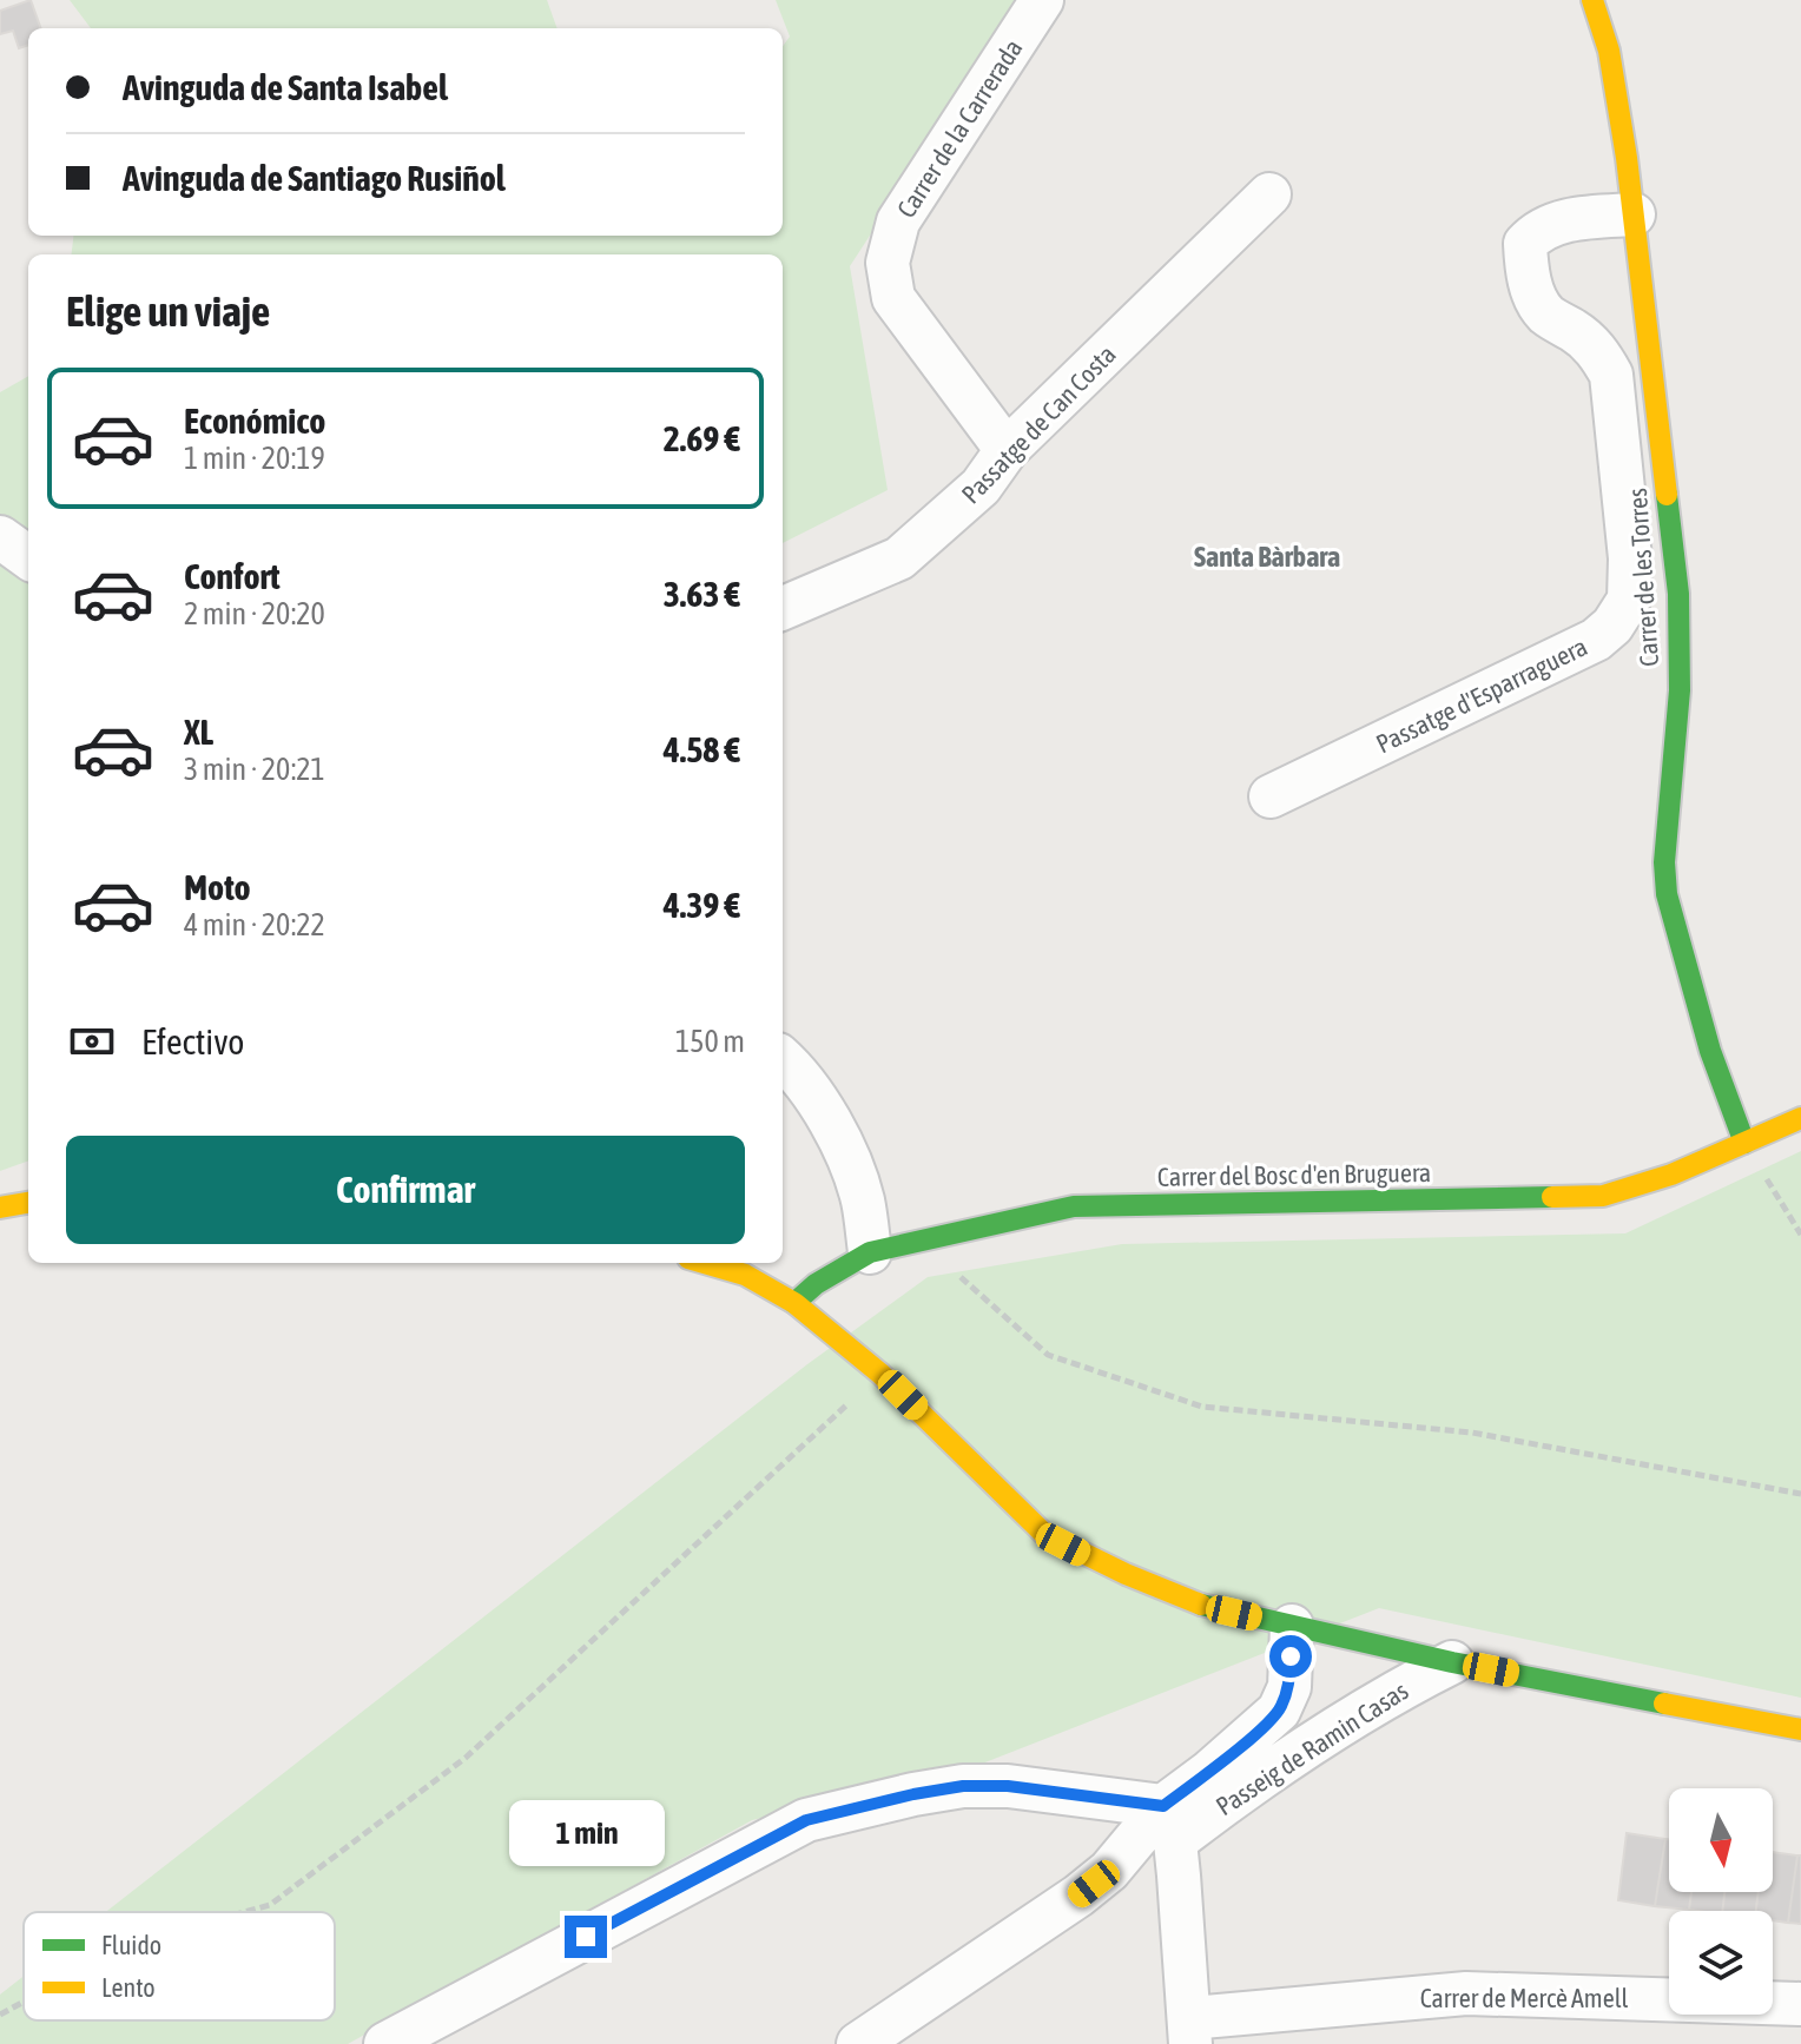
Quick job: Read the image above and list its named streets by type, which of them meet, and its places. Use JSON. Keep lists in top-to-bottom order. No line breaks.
{"streets":{"street":["Carrer de la Carrerada","Passatge de Can Costa","Carrer de les Torres","Passatge d'Esparraguera","Carrer del Bosc d'en Bruguera","Passeig de Ramin Casas","Carrer de Mercè Amell"]},"crossings":[["Carrer de la Carrerada","Passatge de Can Costa"],["Carrer de les Torres","Passatge d'Esparraguera"],["Carrer de les Torres","Carrer del Bosc d'en Bruguera"]],"districts":["Santa Bàrbara"],"legend":["Fluido","Lento"],"north":"bottom","page":{"banner":["Avinguda de Santa Isabel","Avinguda de Santiago Rusiñol"],"heading":"Elige un viaje","list":[{"name":"Económico","note":"1 min · 20:19","value":"2.69 €"},{"name":"Confort","note":"2 min · 20:20","value":"3.63 €"},{"name":"XL","note":"3 min · 20:21","value":"4.58 €"},{"name":"Moto","note":"4 min · 20:22","value":"4.39 €"}],"pay":["Efectivo","150 m"],"buttons":"Confirmar","bubble":"1 min"}}
